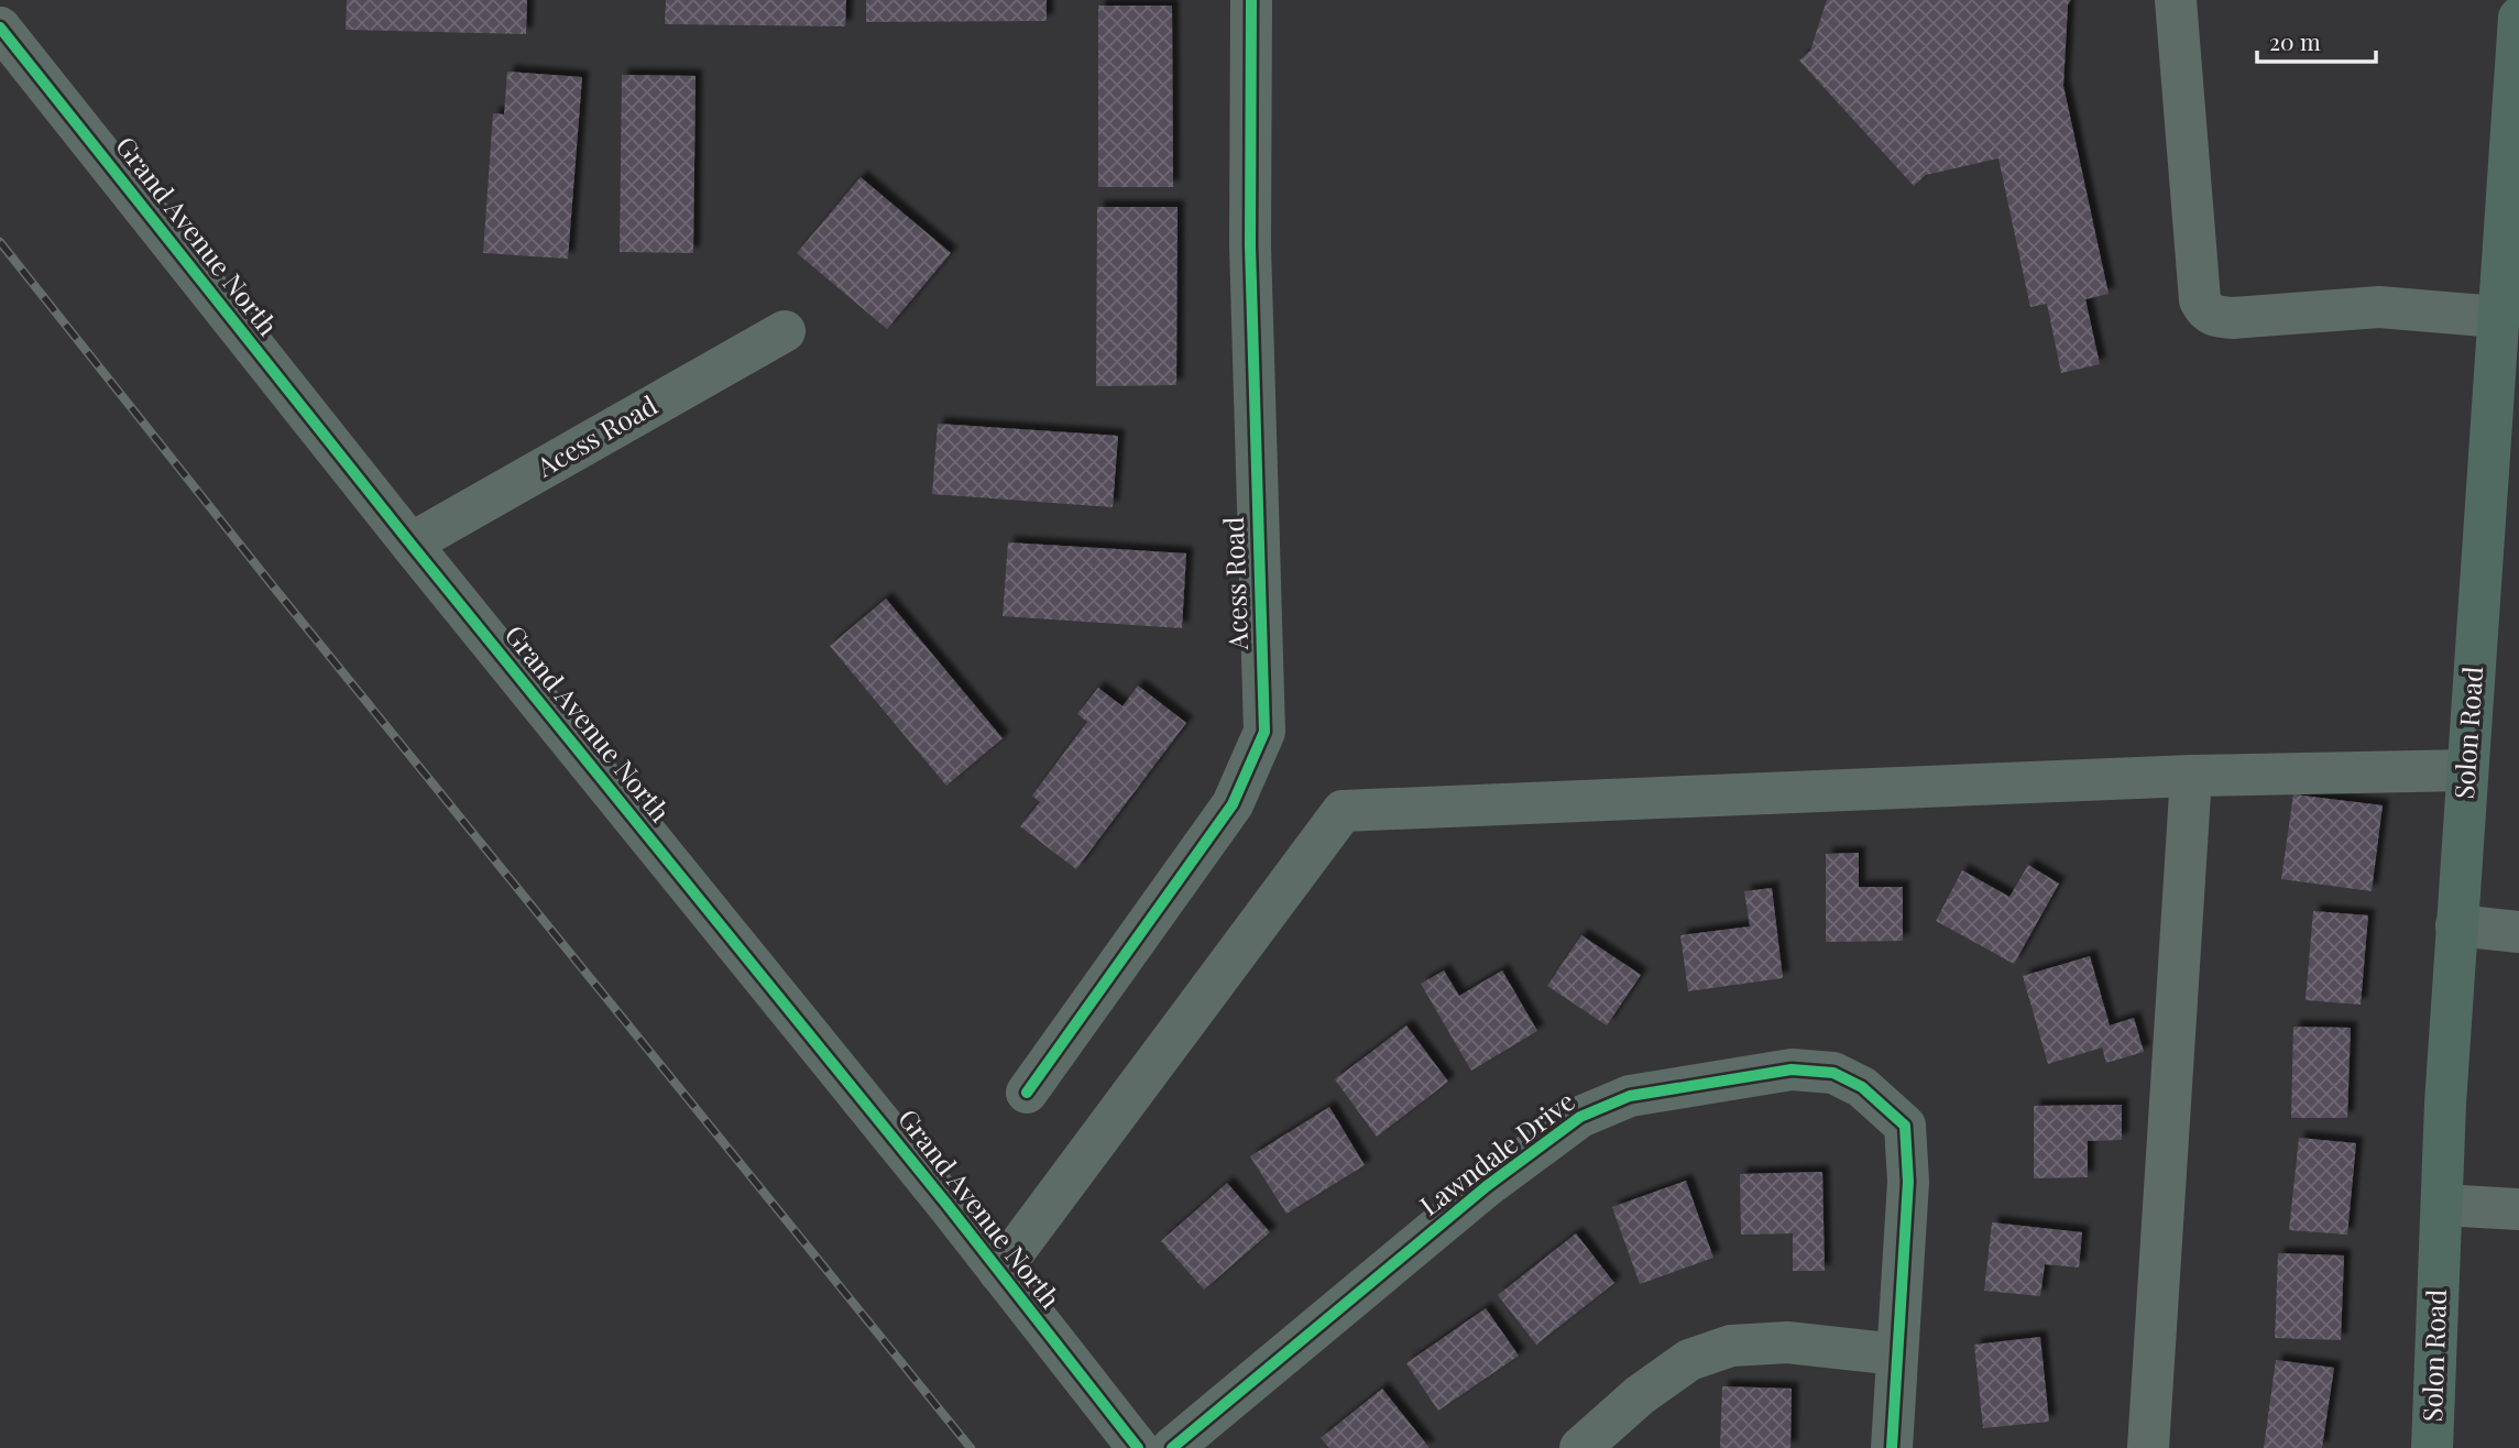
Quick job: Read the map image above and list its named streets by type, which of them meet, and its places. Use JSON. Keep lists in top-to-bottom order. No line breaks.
{"streets":{"main road":["Solon Road"],"street":["Grand Avenue North","Acess Road","Lawndale Drive"]},"crossings":[["Grand Avenue North","Acess Road"]],"scale_bar":"20 m"}
